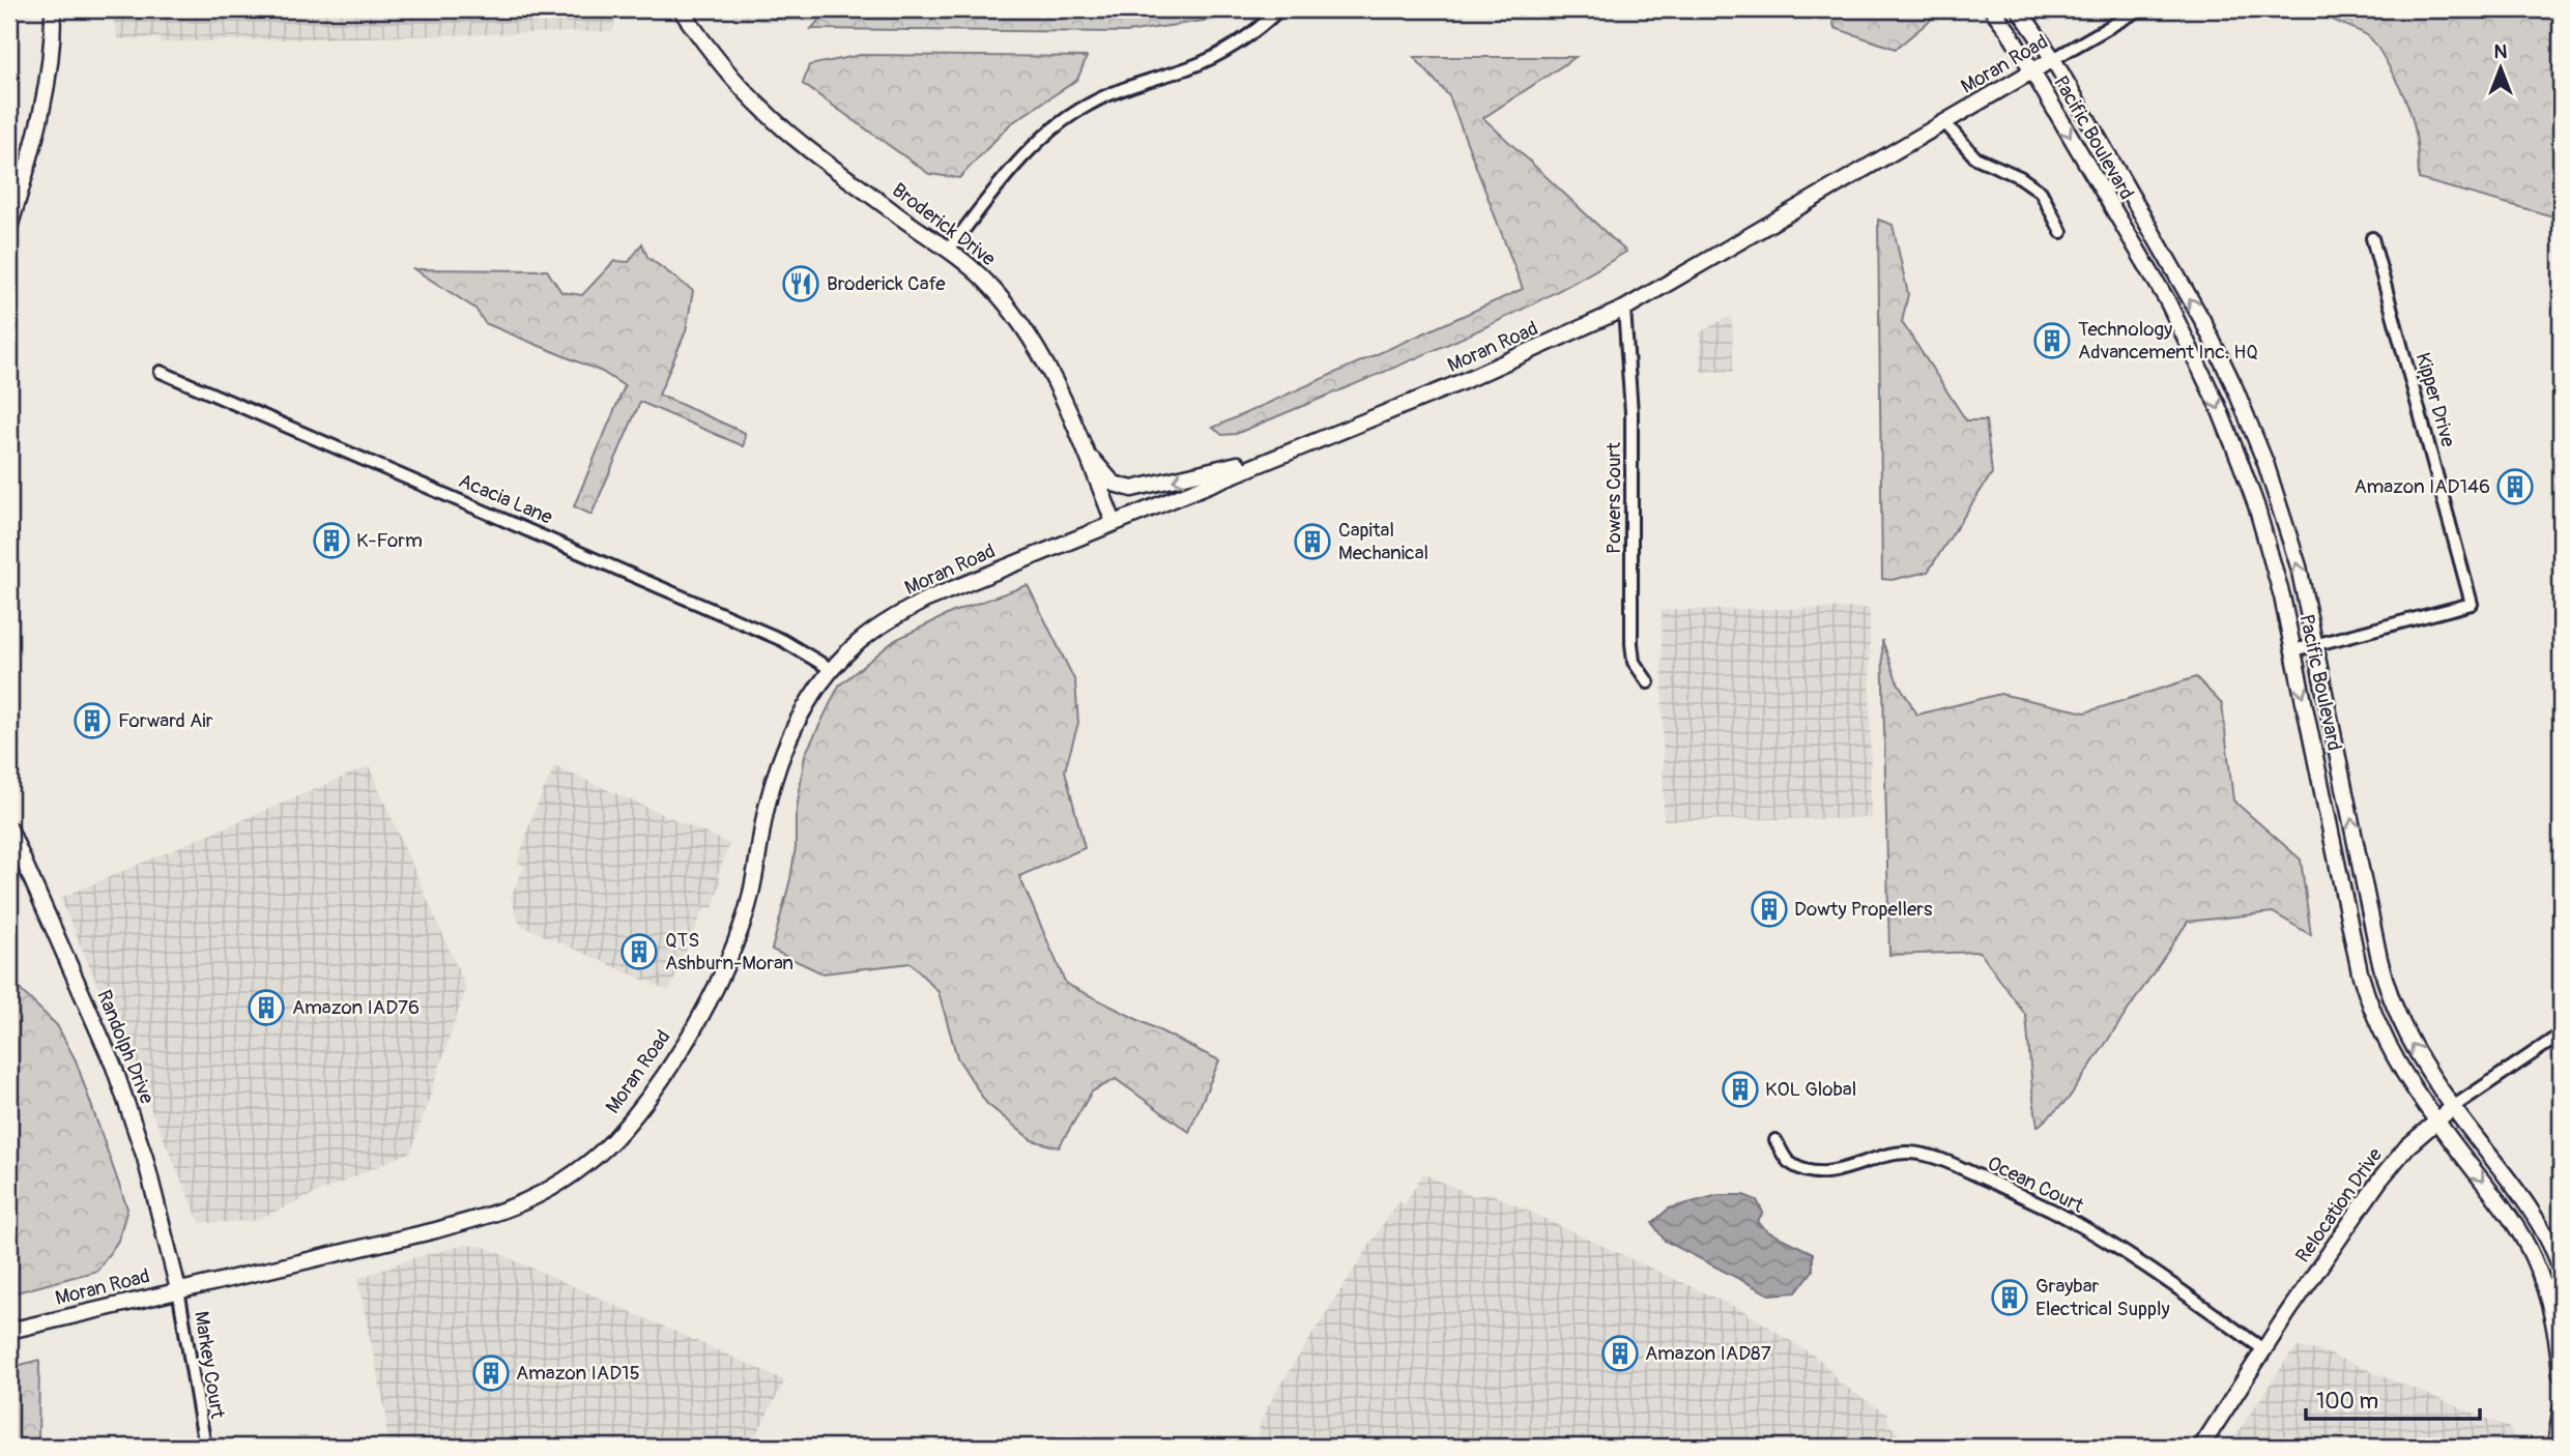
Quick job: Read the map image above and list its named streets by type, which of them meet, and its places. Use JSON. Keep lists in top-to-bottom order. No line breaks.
{"streets":{"street":["Moran Road","Pacific Boulevard","Broderick Drive","Kipper Drive","Powers Court","Acacia Lane","Randolph Drive","Ocean Court","Relocation Drive","Markey Court"]},"crossings":[["Moran Road","Pacific Boulevard"],["Moran Road","Broderick Drive"],["Moran Road","Powers Court"],["Moran Road","Acacia Lane"],["Moran Road","Randolph Drive"],["Moran Road","Markey Court"],["Pacific Boulevard","Kipper Drive"],["Pacific Boulevard","Relocation Drive"],["Randolph Drive","Markey Court"],["Ocean Court","Relocation Drive"]],"places":{"restaurant":["Broderick Cafe"],"building":["Technology Advancement Inc. HQ","Amazon IAD146","K-Form","Capital Mechanical","Forward Air","Dowty Propellers","QTS Ashburn-Moran","Amazon IAD76","KOL Global","Graybar Electrical Supply","Amazon IAD87","Amazon IAD15"]},"scale_bar":"100 m","north":"top"}
